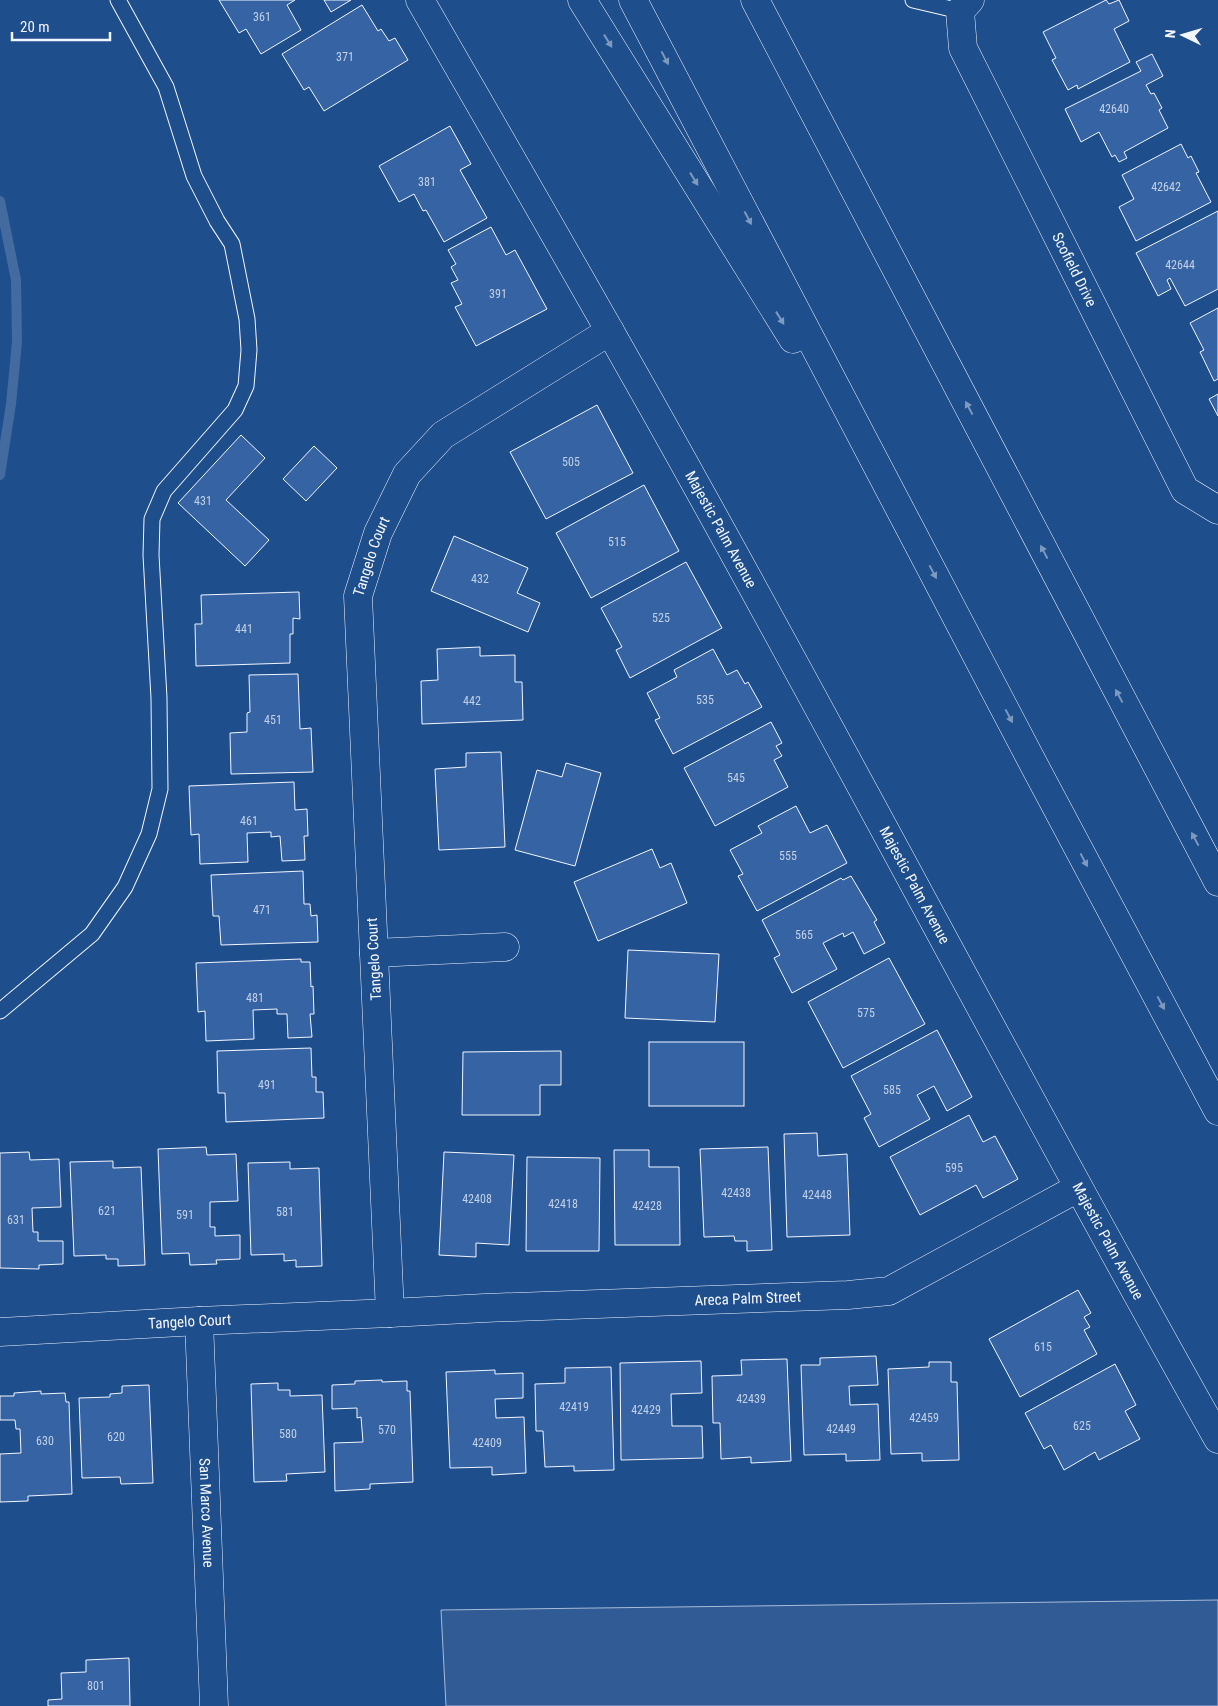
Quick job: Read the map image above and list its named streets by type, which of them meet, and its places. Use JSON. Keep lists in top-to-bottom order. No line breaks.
{"streets":{"main road":["Scofield Drive","Majestic Palm Avenue","Tangelo Court","Areca Palm Street","San Marco Avenue"]},"crossings":[["Majestic Palm Avenue","Tangelo Court"],["Majestic Palm Avenue","Areca Palm Street"],["Tangelo Court","Areca Palm Street"],["Tangelo Court","San Marco Avenue"]],"house_numbers":["361","371","42640","381","42642","42644","391","505","431","515","432","525","441","535","442","451","545","461","555","471","565","481","575","491","585","595","42438","42448","42408","42418","42428","621","581","591","631","615","42439","42419","42429","42459","625","42449","570","580","620","630","42409","801"],"scale_bar":"20 m","north":"left"}
